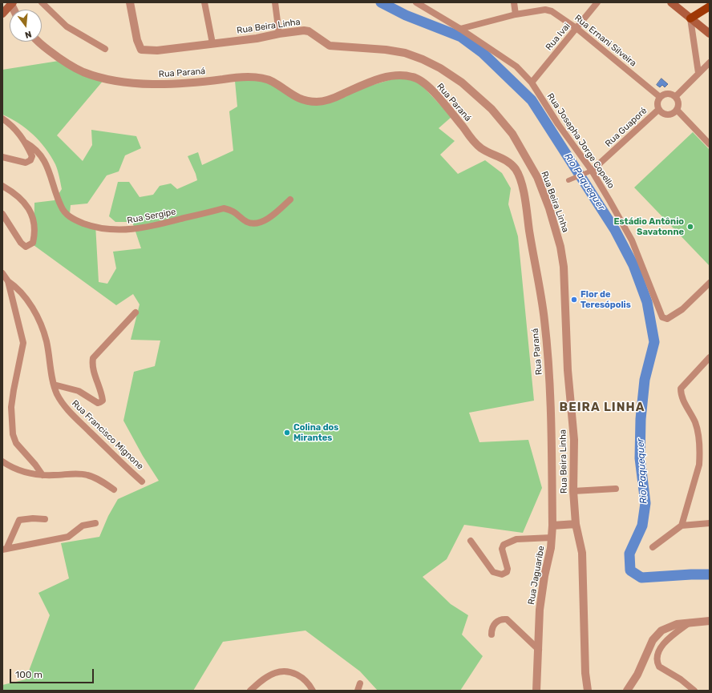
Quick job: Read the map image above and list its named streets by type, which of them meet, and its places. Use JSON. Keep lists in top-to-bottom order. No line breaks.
{"streets":{"street":["Rua Beira Linha","Rua Ivai","Rua Ernani Silveira","Rua Paraná","Rua Guaporé","Rua Josepha Jorge Copello","Rua Sergipe","Rua Francisco Mignone","Rua Jaguaribe"]},"crossings":[["Rua Ivai","Rua Ernani Silveira"],["Rua Ivai","Rua Josepha Jorge Copello"],["Rua Ernani Silveira","Rua Guaporé"],["Rua Ernani Silveira","Rua Josepha Jorge Copello"],["Rua Paraná","Rua Jaguaribe"],["Rua Guaporé","Rua Josepha Jorge Copello"]],"districts":["BEIRA LINHA"],"water":["Rio Paquequer"],"places":["Estádio Antônio Savatonne","Flor de Teresópolis","Colina dos Mirantes"],"scale_bar":"100 m","north":"bottom"}
